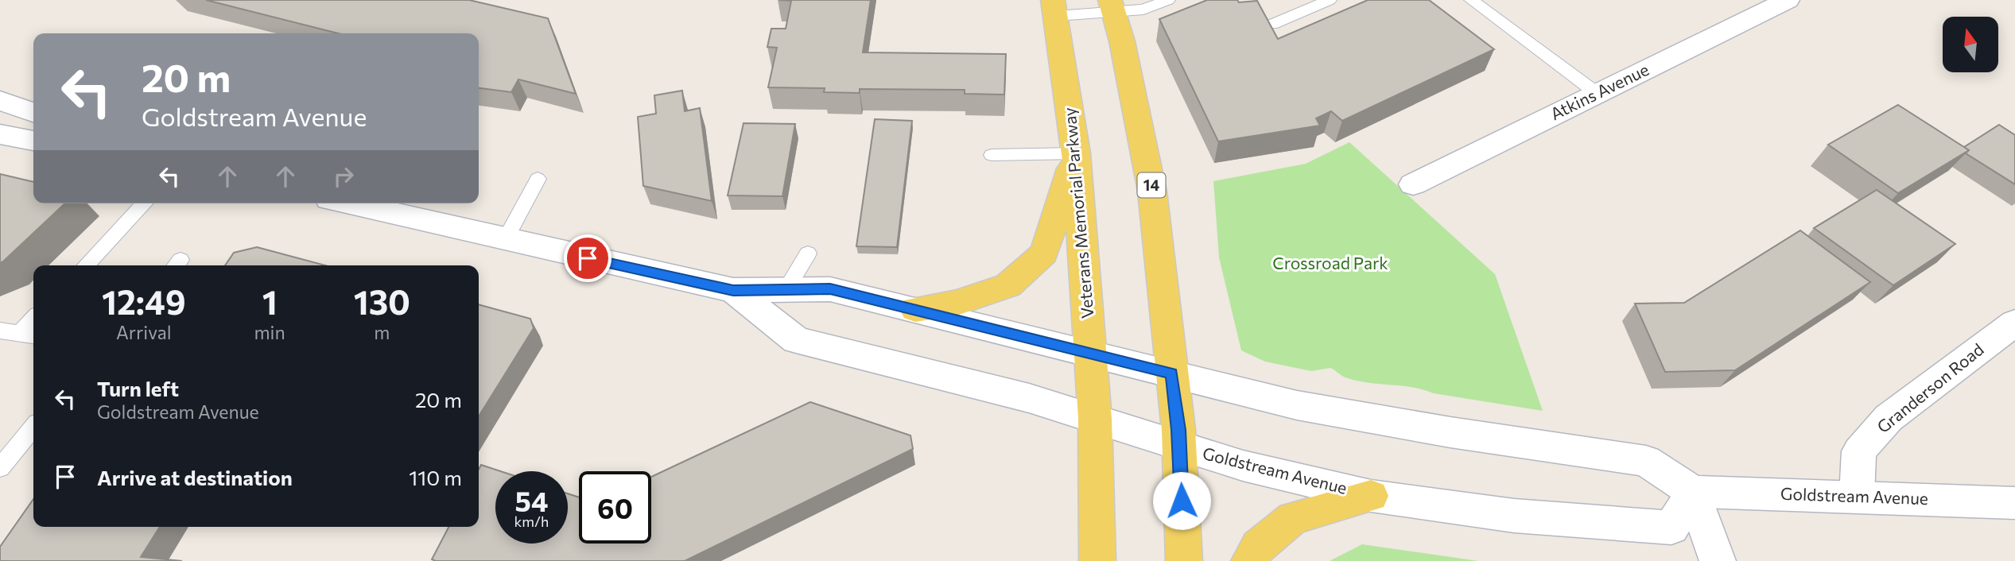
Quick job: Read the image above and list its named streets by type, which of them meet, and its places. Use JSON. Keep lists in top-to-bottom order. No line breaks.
{"streets":{"main road":["Atkins Avenue","14","Veterans Memorial Parkway","Granderson Road","Goldstream Avenue"]},"crossings":[["14","Goldstream Avenue"],["Veterans Memorial Parkway","Goldstream Avenue"],["Granderson Road","Goldstream Avenue"]],"parks":["Crossroad Park"],"north":"top","page":{"turn":["20 m","Goldstream Avenue"],"eta":["12:49","Arrival","1","min","130","m"],"list":[{"name":"Turn left","note":"Goldstream Avenue","value":"20 m"},{"name":"Arrive at destination","value":"110 m"}],"speed":"54 km/h","limit":"60"}}
